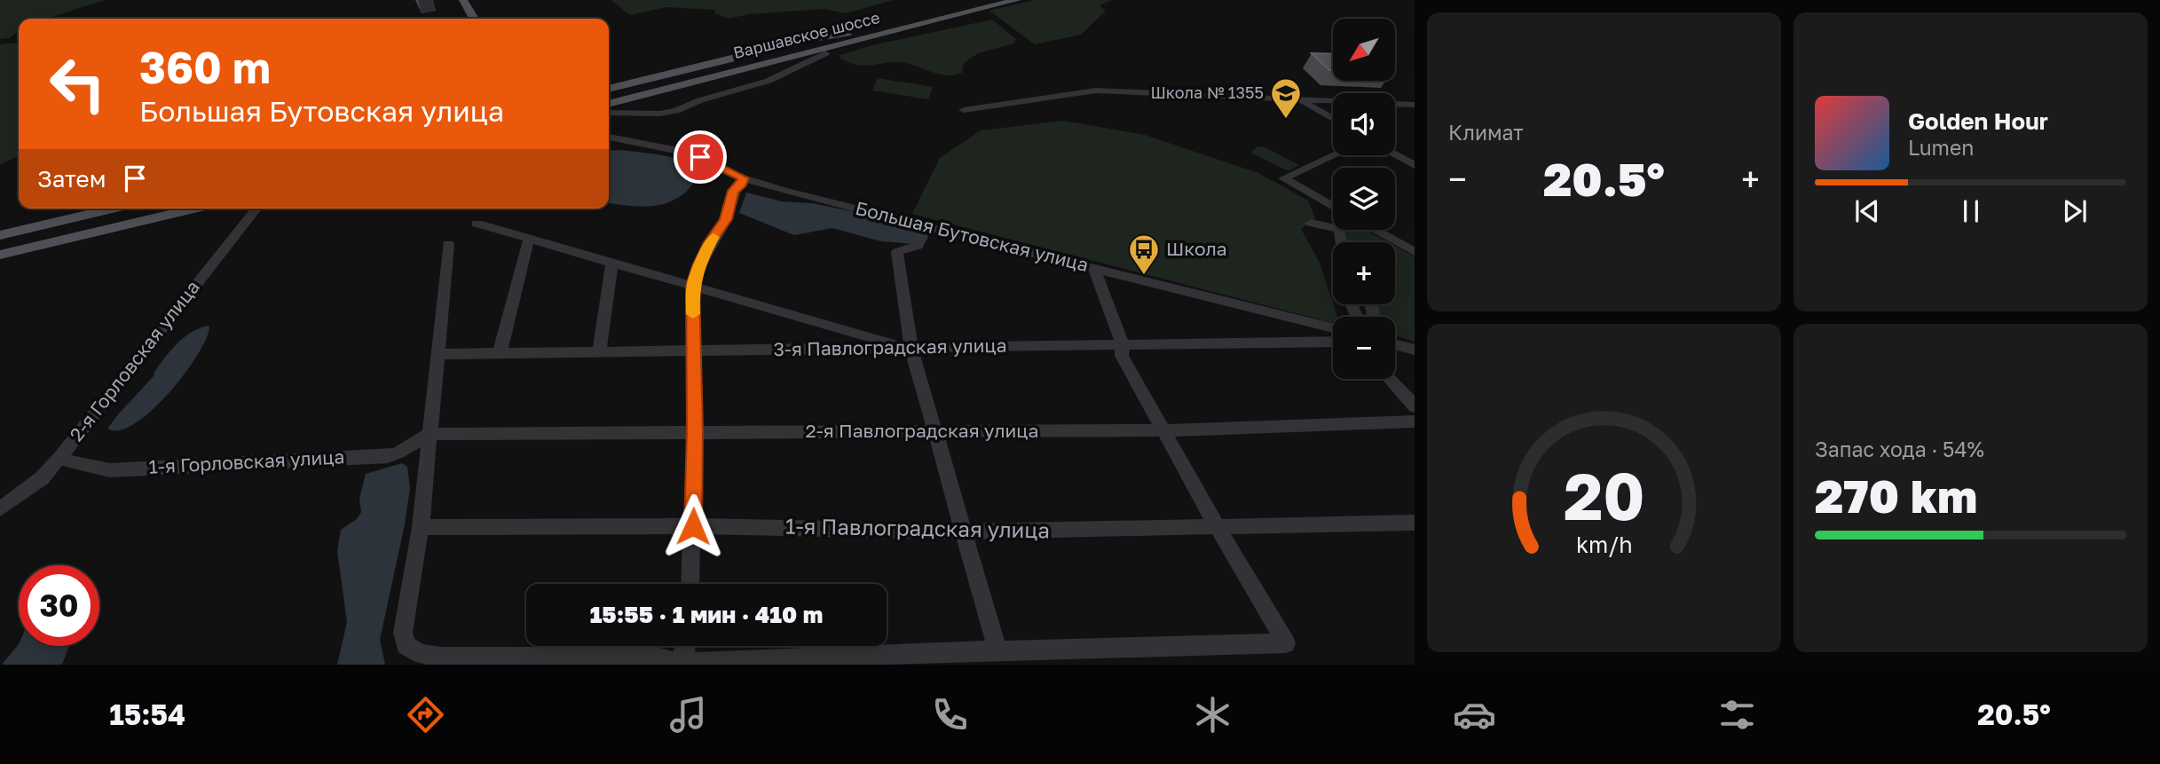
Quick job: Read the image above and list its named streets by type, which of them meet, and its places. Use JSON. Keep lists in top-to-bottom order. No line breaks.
{"streets":{"main road":["Варшавское шоссе"],"street":["Большая Бутовская улица","3-я Павлоградская улица","2-я Горловская улица","2-я Павлоградская улица","1-я Горловская улица","1-я Павлоградская улица"]},"crossings":[["2-я Горловская улица","1-я Горловская улица"],["2-я Павлоградская улица","1-я Горловская улица"]],"places":{"school or university":["Школа № 1355"],"bus stop":["Школа"]},"north":"bottom left","page":{"tile":["Климат",["Запас хода · 54%","270 km"]],"map_buttons":["+","−"],"turn":["360 m","Большая Бутовская улица"],"song":["Golden Hour","Lumen"],"then":"Затем","heat":["−","20.5°","+"],"limit":"30","trip":"15:55 · 1 мин · 410 m","tabs":["15:54","20.5°"],"gauge":["20","km/h"]}}
